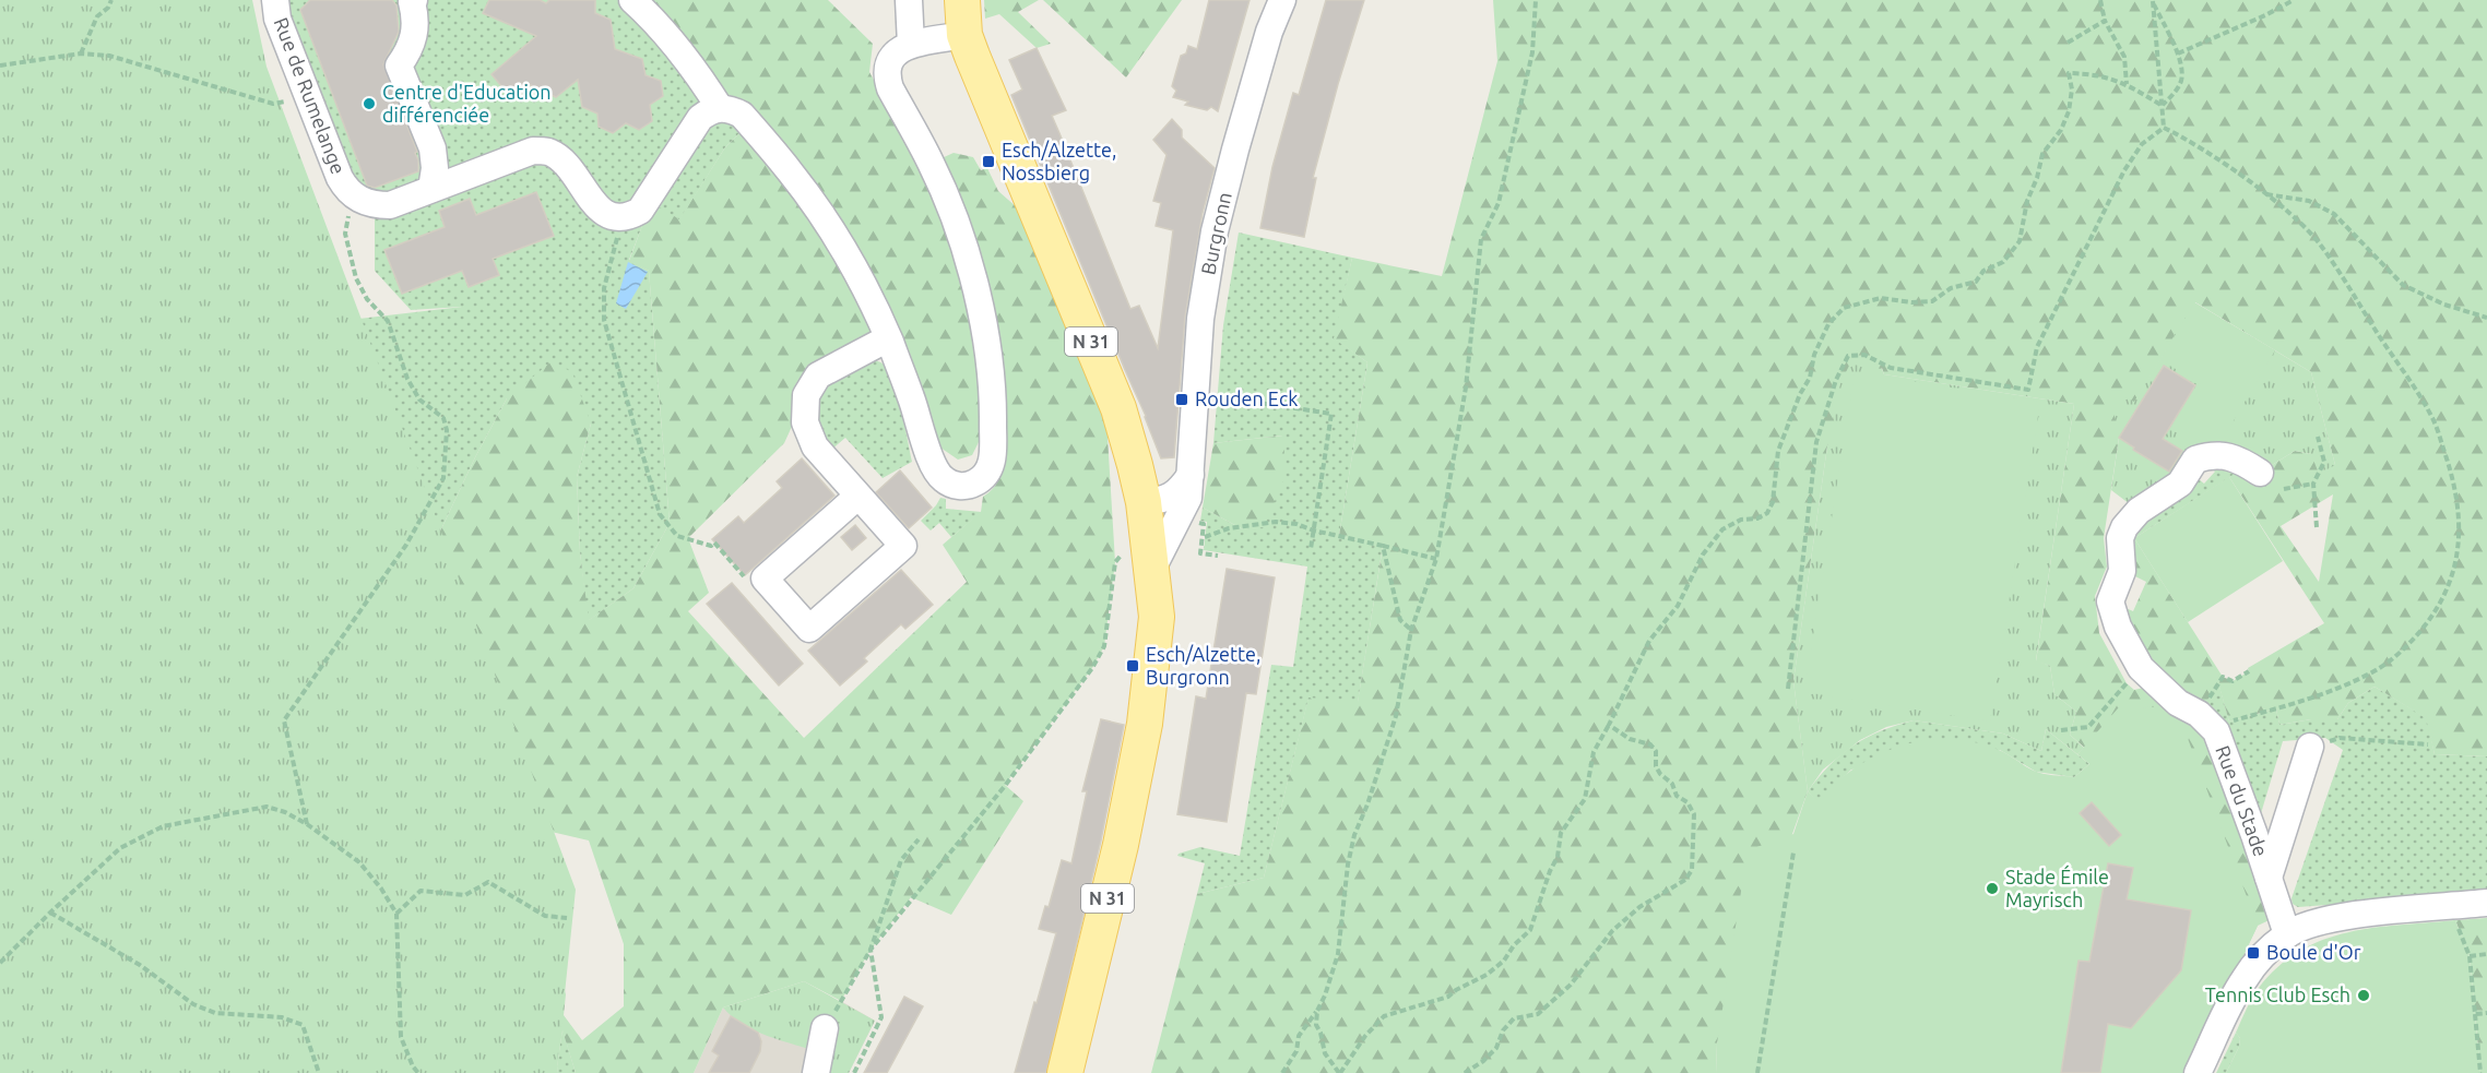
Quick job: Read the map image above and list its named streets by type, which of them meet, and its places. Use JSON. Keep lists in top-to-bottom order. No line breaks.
{"streets":{"main road":["N 31"],"street":["Rue de Rumelange","Burgronn","Rue du Stade"]},"crossings":[["Burgronn","N 31"]],"places":{"other":["Centre d'Education différenciée","Stade Émile Mayrisch","Tennis Club Esch"],"transit":["Esch/Alzette, Nossbierg","Rouden Eck","Esch/Alzette, Burgronn","Boule d'Or"]}}
